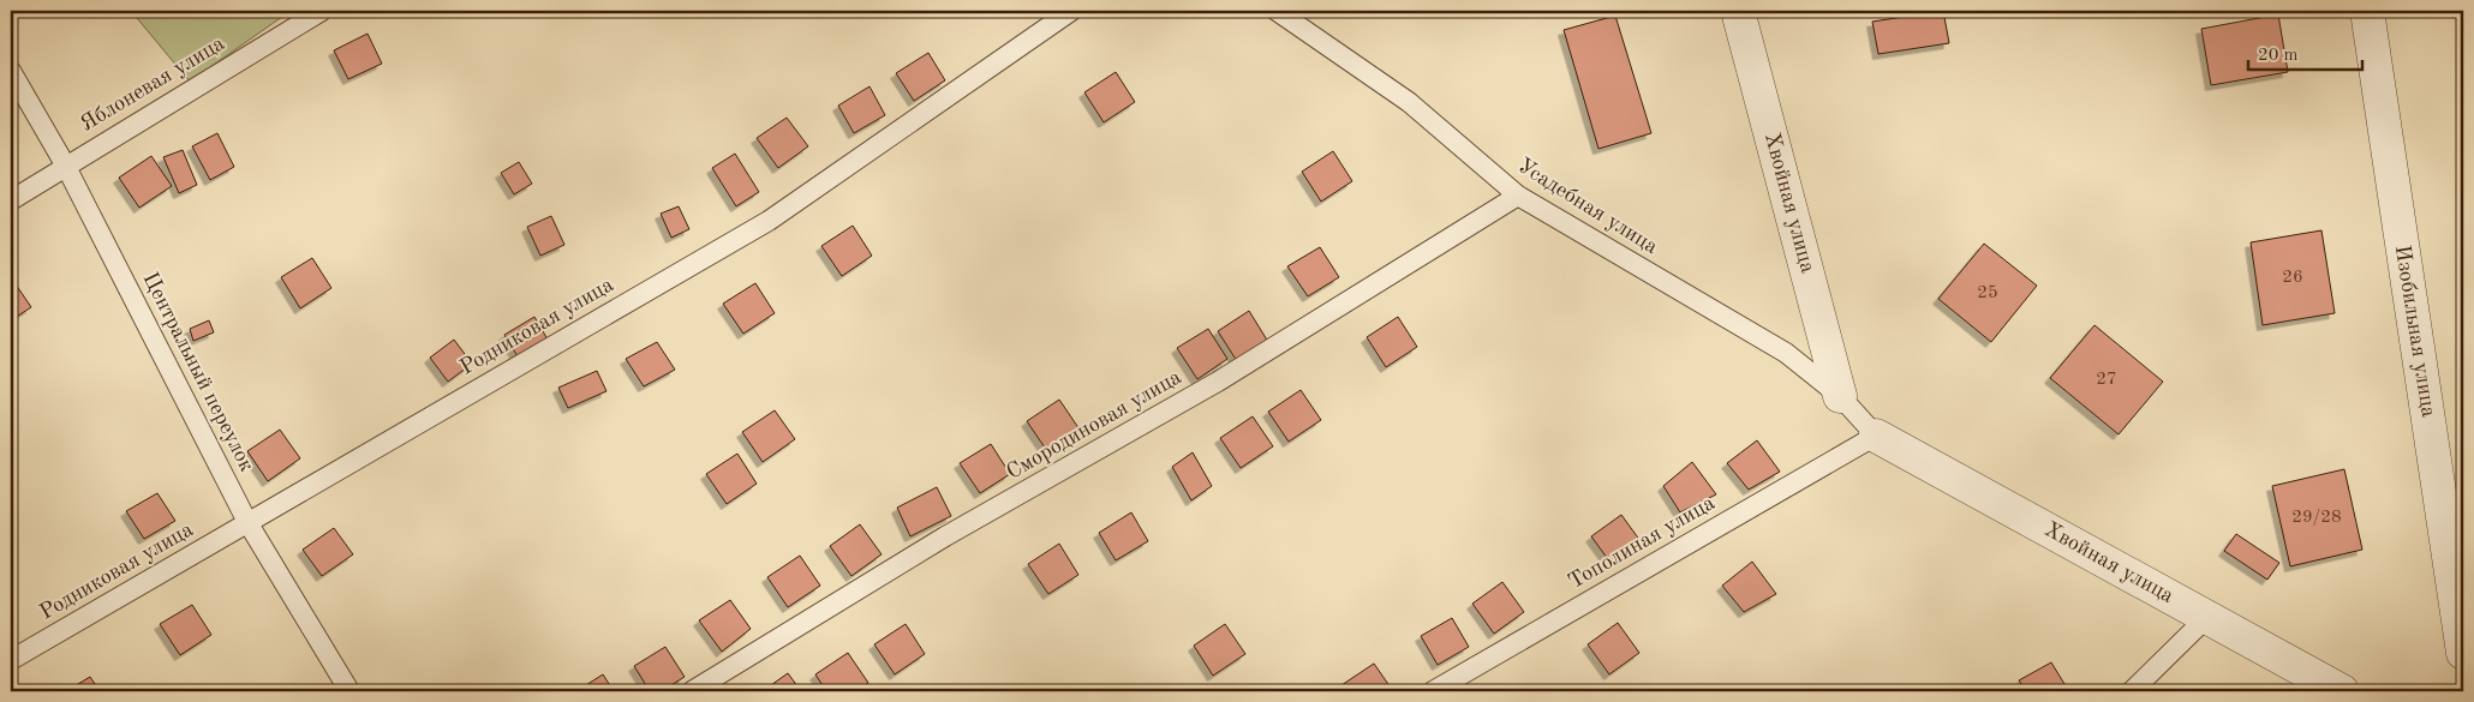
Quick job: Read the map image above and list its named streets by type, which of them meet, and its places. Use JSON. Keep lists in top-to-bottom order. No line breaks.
{"streets":{"street":["Хвойная улица","Изобильная улица"],"lane":["Яблоневая улица","Усадебная улица","Родниковая улица","Центральный переулок","Смородиновая улица","Тополиная улица"]},"crossings":[["Яблоневая улица","Центральный переулок"],["Хвойная улица","Усадебная улица"],["Хвойная улица","Тополиная улица"],["Усадебная улица","Смородиновая улица"],["Усадебная улица","Тополиная улица"],["Родниковая улица","Центральный переулок"]],"house_numbers":["26","25","27","29/28"],"scale_bar":"20 m"}
